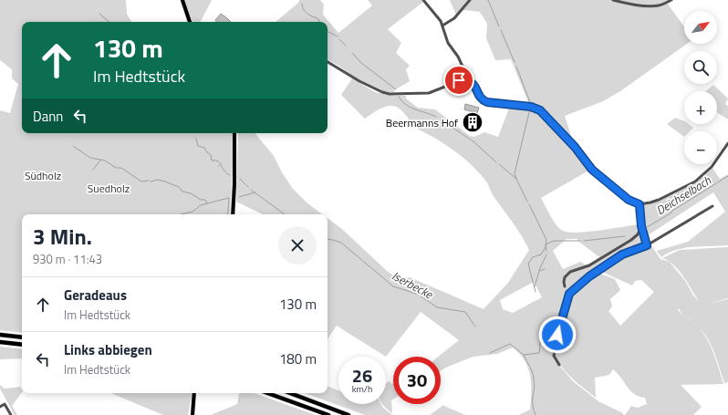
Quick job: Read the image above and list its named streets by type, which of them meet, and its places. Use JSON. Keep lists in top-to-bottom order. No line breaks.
{"water":["Deichselbach","Iserbecke"],"parks":["Südholz","Suedholz"],"places":{"building":["Beermanns Hof"]},"north":"top right","page":{"map_buttons":["+","−"],"turn":["130 m","Im Hedtstück"],"then":"Dann","heading":["3 Min.","930 m · 11:43"],"list":[{"name":"Geradeaus","note":"Im Hedtstück","value":"130 m"},{"name":"Links abbiegen","note":"Im Hedtstück","value":"180 m"}],"speed":"26 km/h","limit":"30"}}
